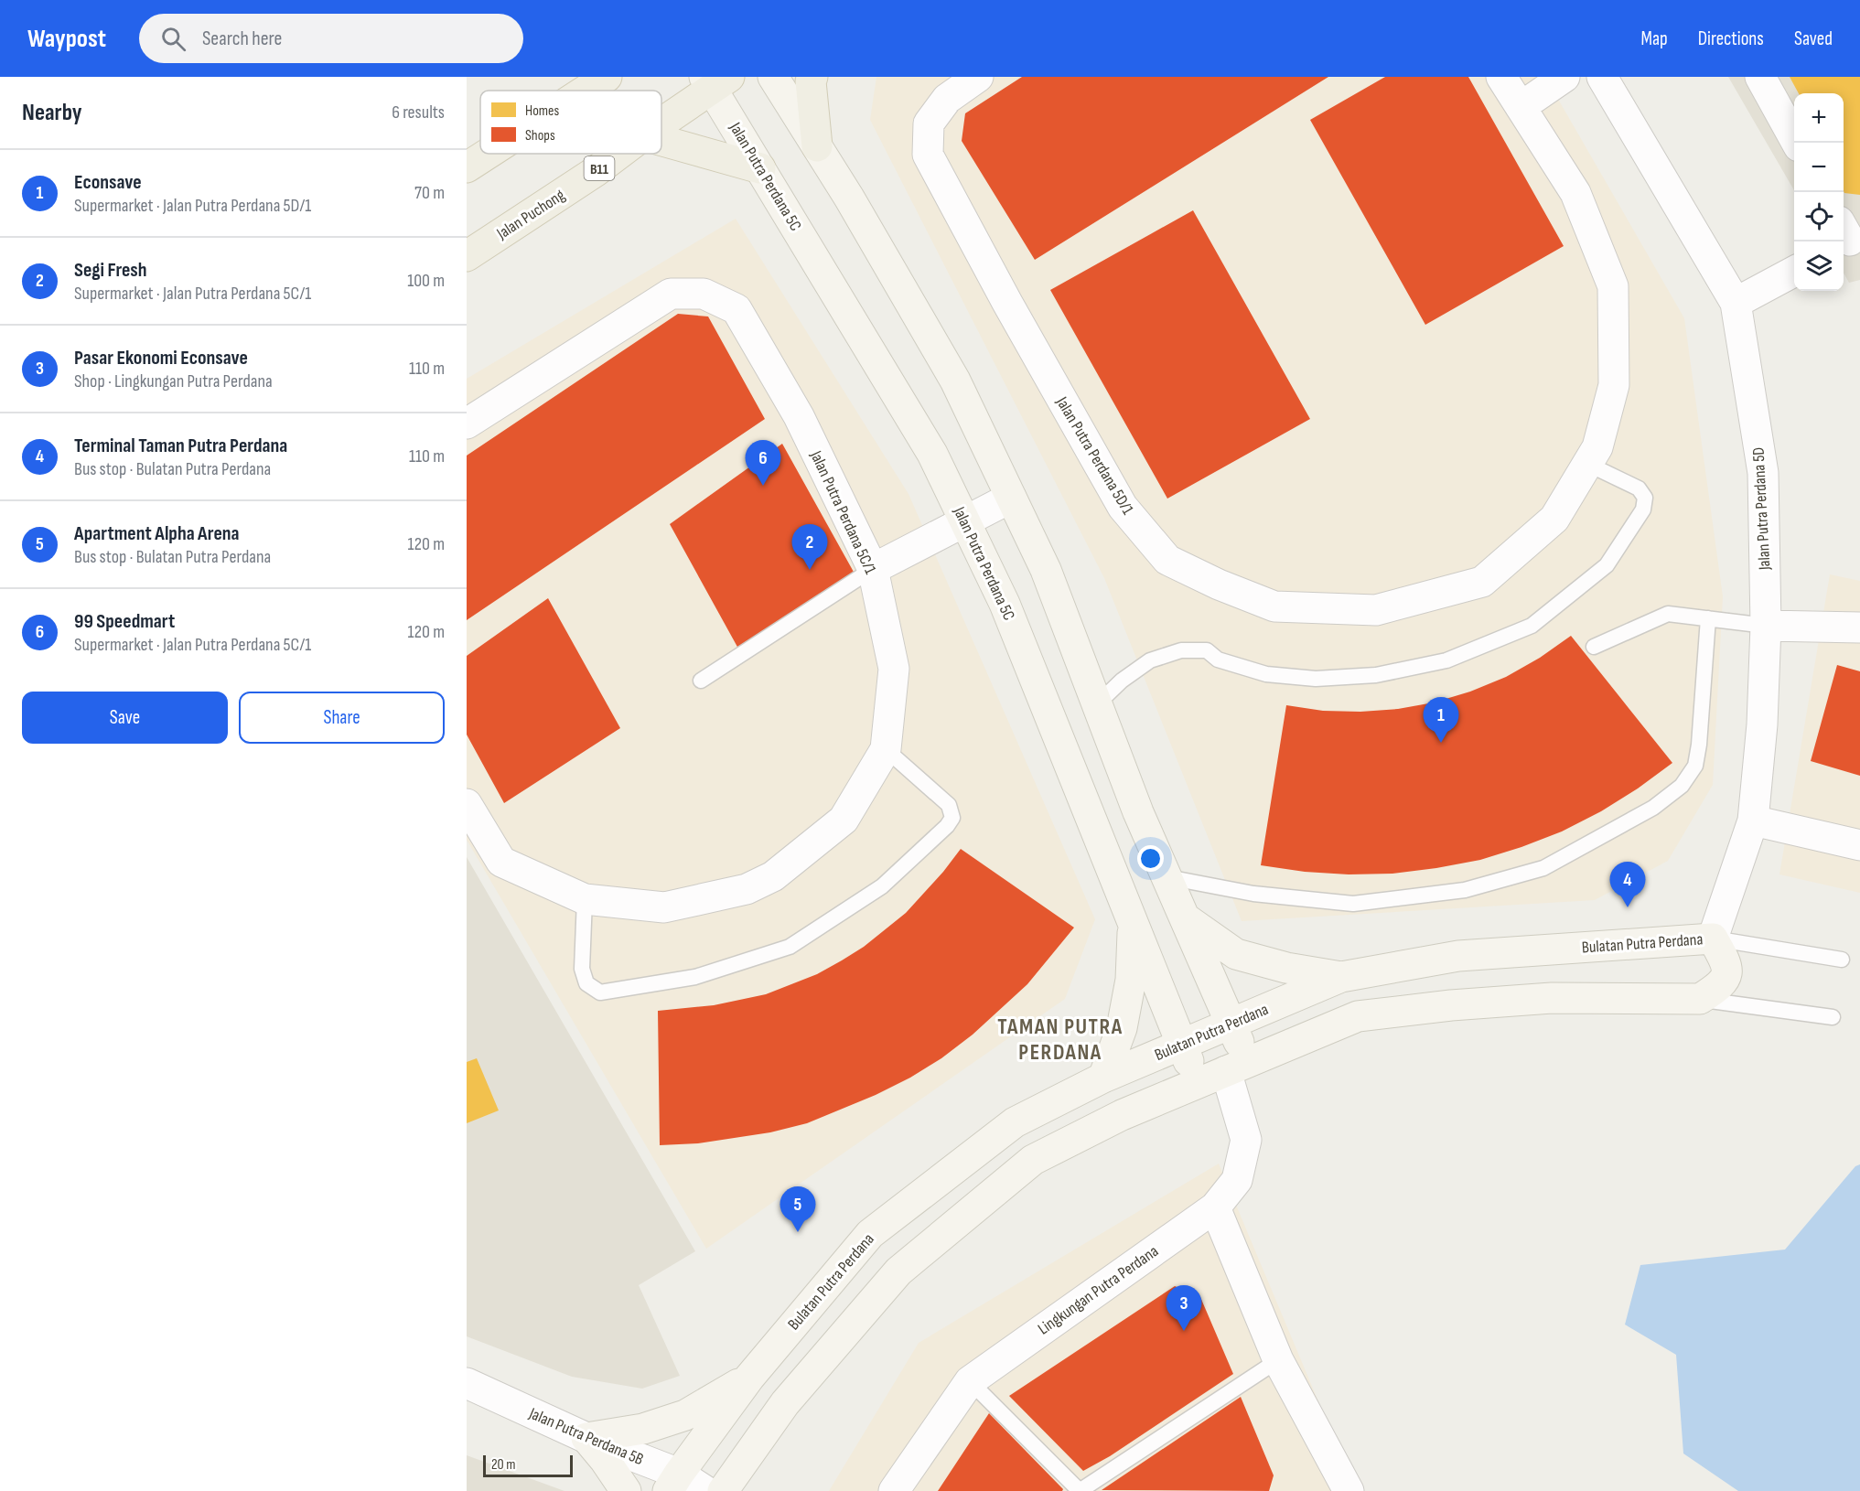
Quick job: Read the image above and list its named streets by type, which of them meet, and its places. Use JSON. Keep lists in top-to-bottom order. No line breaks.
{"streets":{"main road":["B11","Jalan Puchong"],"street":["Jalan Putra Perdana 5C","Jalan Putra Perdana 5D/1","Jalan Putra Perdana 5D","Jalan Putra Perdana 5C/1","Bulatan Putra Perdana","Lingkungan Putra Perdana","Jalan Putra Perdana 5B"]},"crossings":[["Jalan Putra Perdana 5C","Jalan Puchong"],["Jalan Putra Perdana 5C","Bulatan Putra Perdana"],["Jalan Putra Perdana 5D","Bulatan Putra Perdana"],["Bulatan Putra Perdana","Jalan Putra Perdana 5B"]],"districts":["TAMAN PUTRA PERDANA"],"legend":["Homes","Shops"],"scale_bar":"20 m","page":{"header":"Waypost","search":"Search here","nav":["Map","Directions","Saved"],"heading":["Nearby","6 results"],"map_buttons":["+","−"],"list":[{"mark":"1","name":"Econsave","note":"Supermarket · Jalan Putra Perdana 5D/1","value":"70 m"},{"mark":"2","name":"Segi Fresh","note":"Supermarket · Jalan Putra Perdana 5C/1","value":"100 m"},{"mark":"3","name":"Pasar Ekonomi Econsave","note":"Shop · Lingkungan Putra Perdana","value":"110 m"},{"mark":"4","name":"Terminal Taman Putra Perdana","note":"Bus stop · Bulatan Putra Perdana","value":"110 m"},{"mark":"5","name":"Apartment Alpha Arena","note":"Bus stop · Bulatan Putra Perdana","value":"120 m"},{"mark":"6","name":"99 Speedmart","note":"Supermarket · Jalan Putra Perdana 5C/1","value":"120 m"}],"pins":["6","2","1","4","5","3"],"buttons":["Save","Share"],"scale":"20 m"}}
